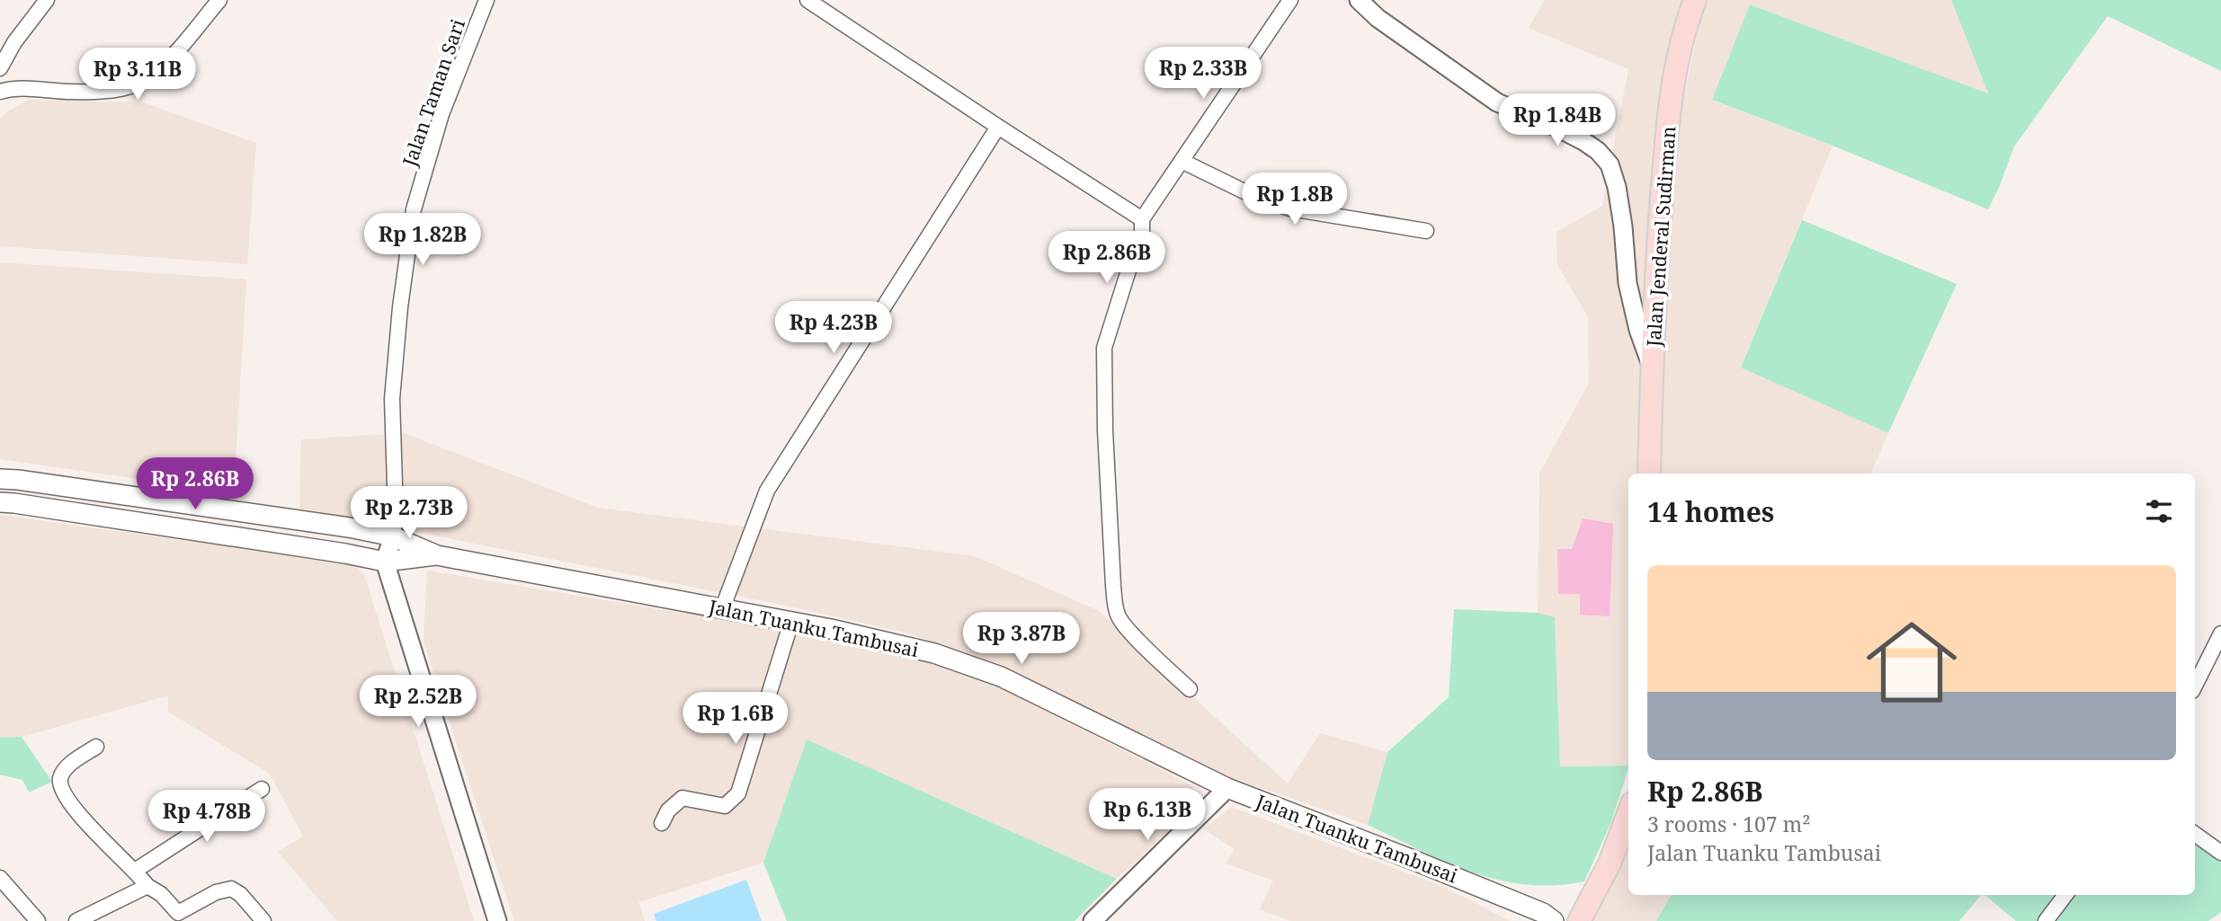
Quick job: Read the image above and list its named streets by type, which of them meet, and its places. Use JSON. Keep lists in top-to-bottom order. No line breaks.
{"streets":{"main road":["Jalan Jenderal Sudirman","Jalan Tuanku Tambusai"],"street":["Jalan Taman Sari"]},"crossings":[["Jalan Taman Sari","Jalan Tuanku Tambusai"]],"page":{"price":["Rp 2.33B","Rp 3.11B","Rp 1.84B","Rp 1.8B","Rp 1.82B","Rp 2.86B","Rp 4.23B","Rp 2.86B","Rp 2.73B","Rp 3.87B","Rp 2.52B","Rp 1.6B","Rp 6.13B","Rp 4.78B"],"heading":"14 homes","list":[{"name":"Rp 2.86B","note":"3 rooms · 107 m² · Jalan Tuanku Tambusai"}]}}
